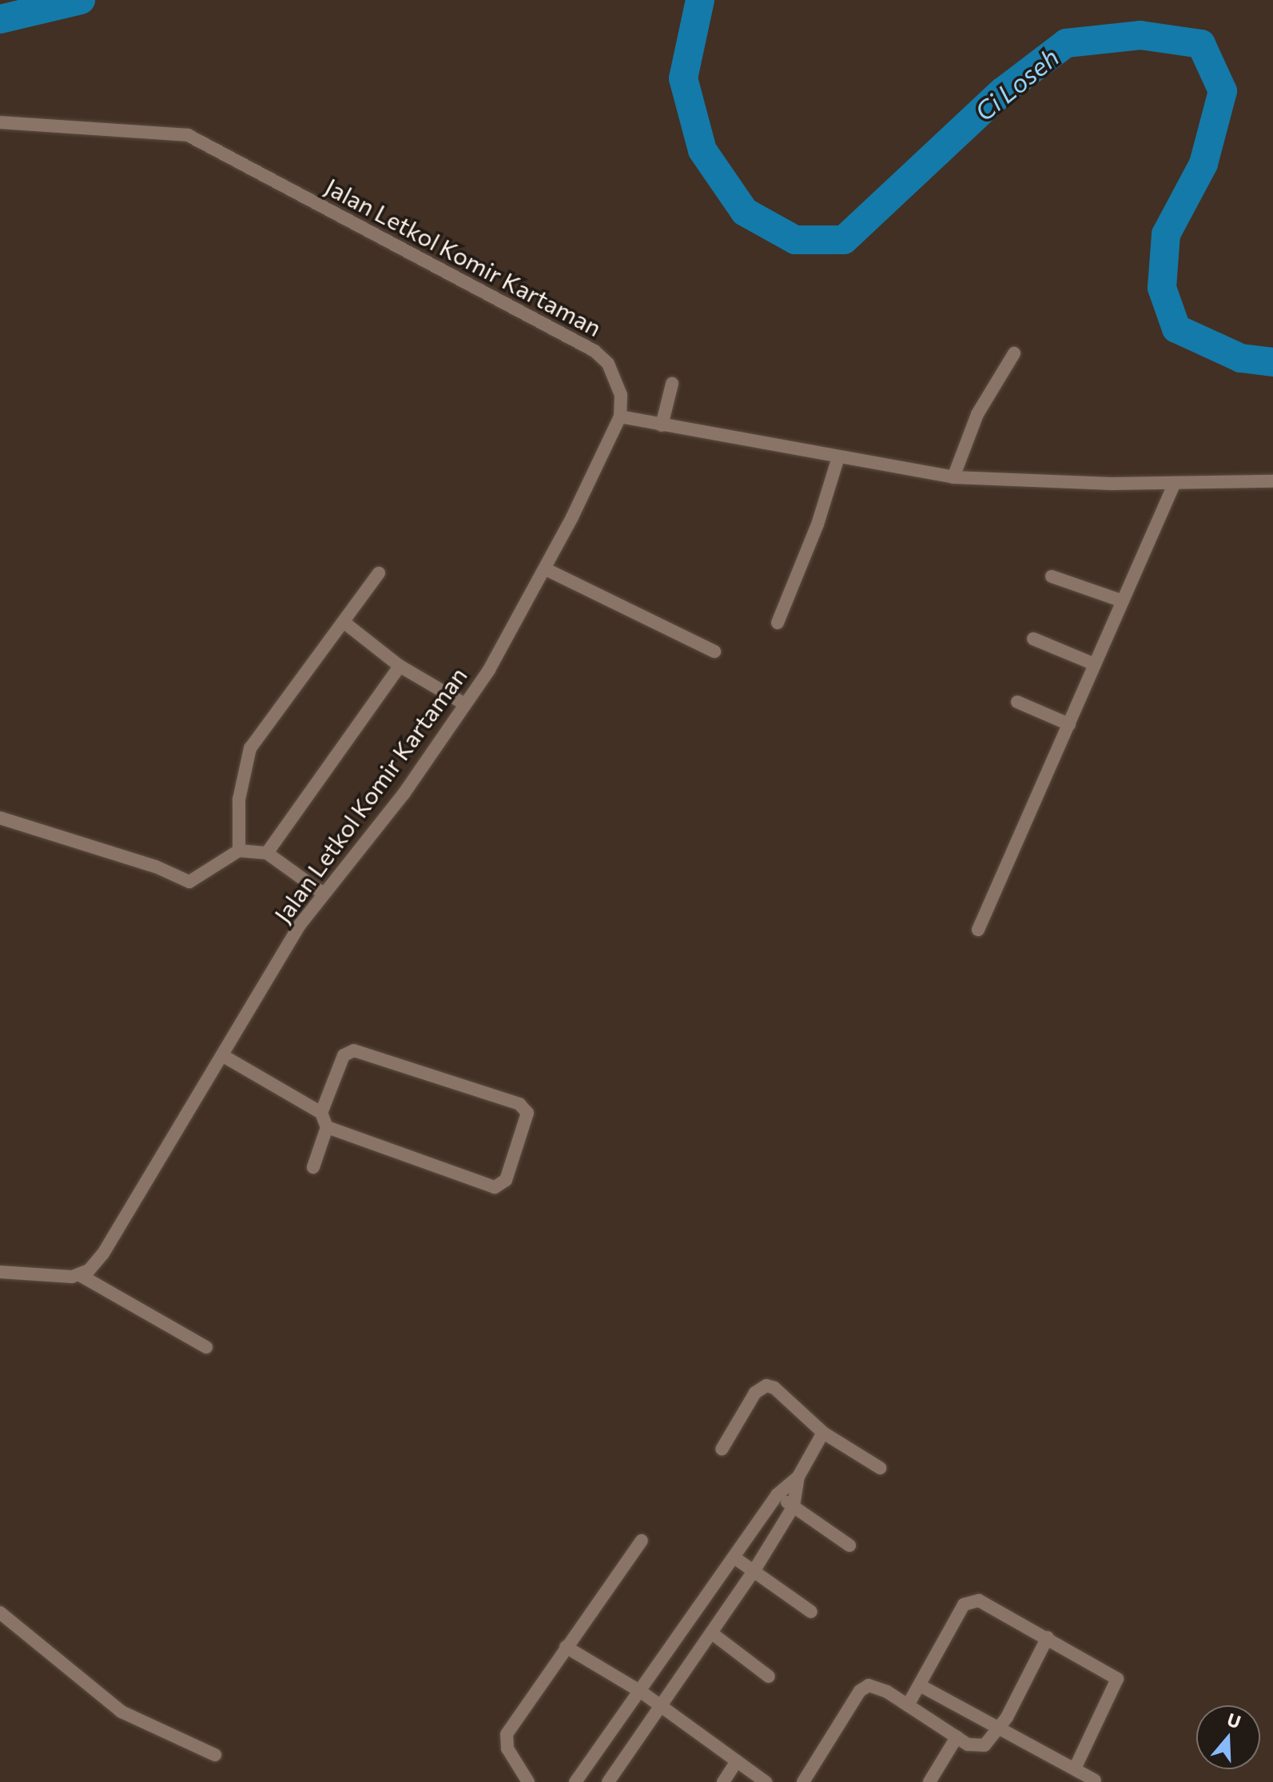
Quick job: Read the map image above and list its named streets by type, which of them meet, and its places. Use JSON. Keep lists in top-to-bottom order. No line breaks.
{"streets":{"street":["Jalan Letkol Komir Kartaman"]},"water":["Ci Loseh"],"north":"top"}
